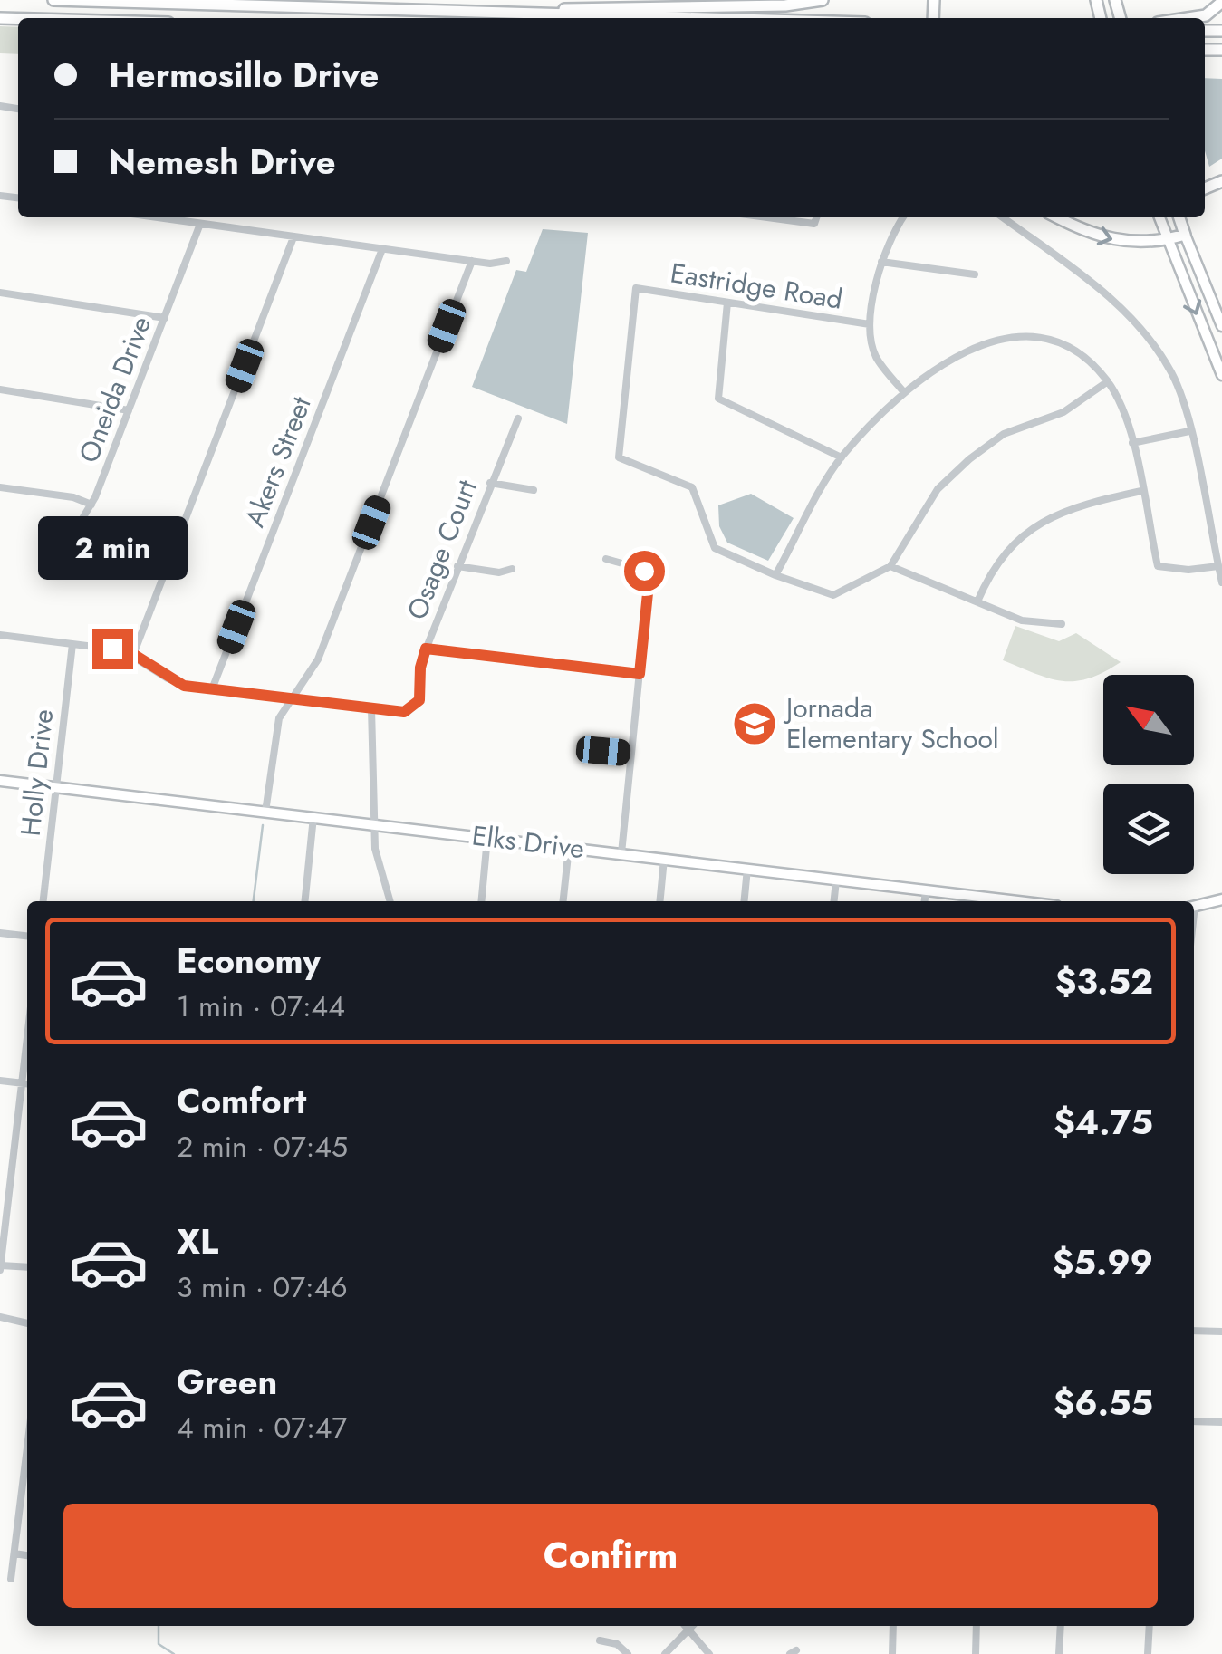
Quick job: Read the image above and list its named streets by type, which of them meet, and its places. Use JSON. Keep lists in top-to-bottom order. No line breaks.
{"streets":{"main road":["Elks Drive"],"street":["Eastridge Road","Oneida Drive","Akers Street","Osage Court","Holly Drive"]},"crossings":[["Holly Drive","Elks Drive"]],"places":{"school or university":["Jornada Elementary School"]},"north":"top left","page":{"banner":["Hermosillo Drive","Nemesh Drive"],"bubble":"2 min","list":[{"name":"Economy","note":"1 min · 07:44","value":"$3.52"},{"name":"Comfort","note":"2 min · 07:45","value":"$4.75"},{"name":"XL","note":"3 min · 07:46","value":"$5.99"},{"name":"Green","note":"4 min · 07:47","value":"$6.55"}],"buttons":"Confirm"}}
